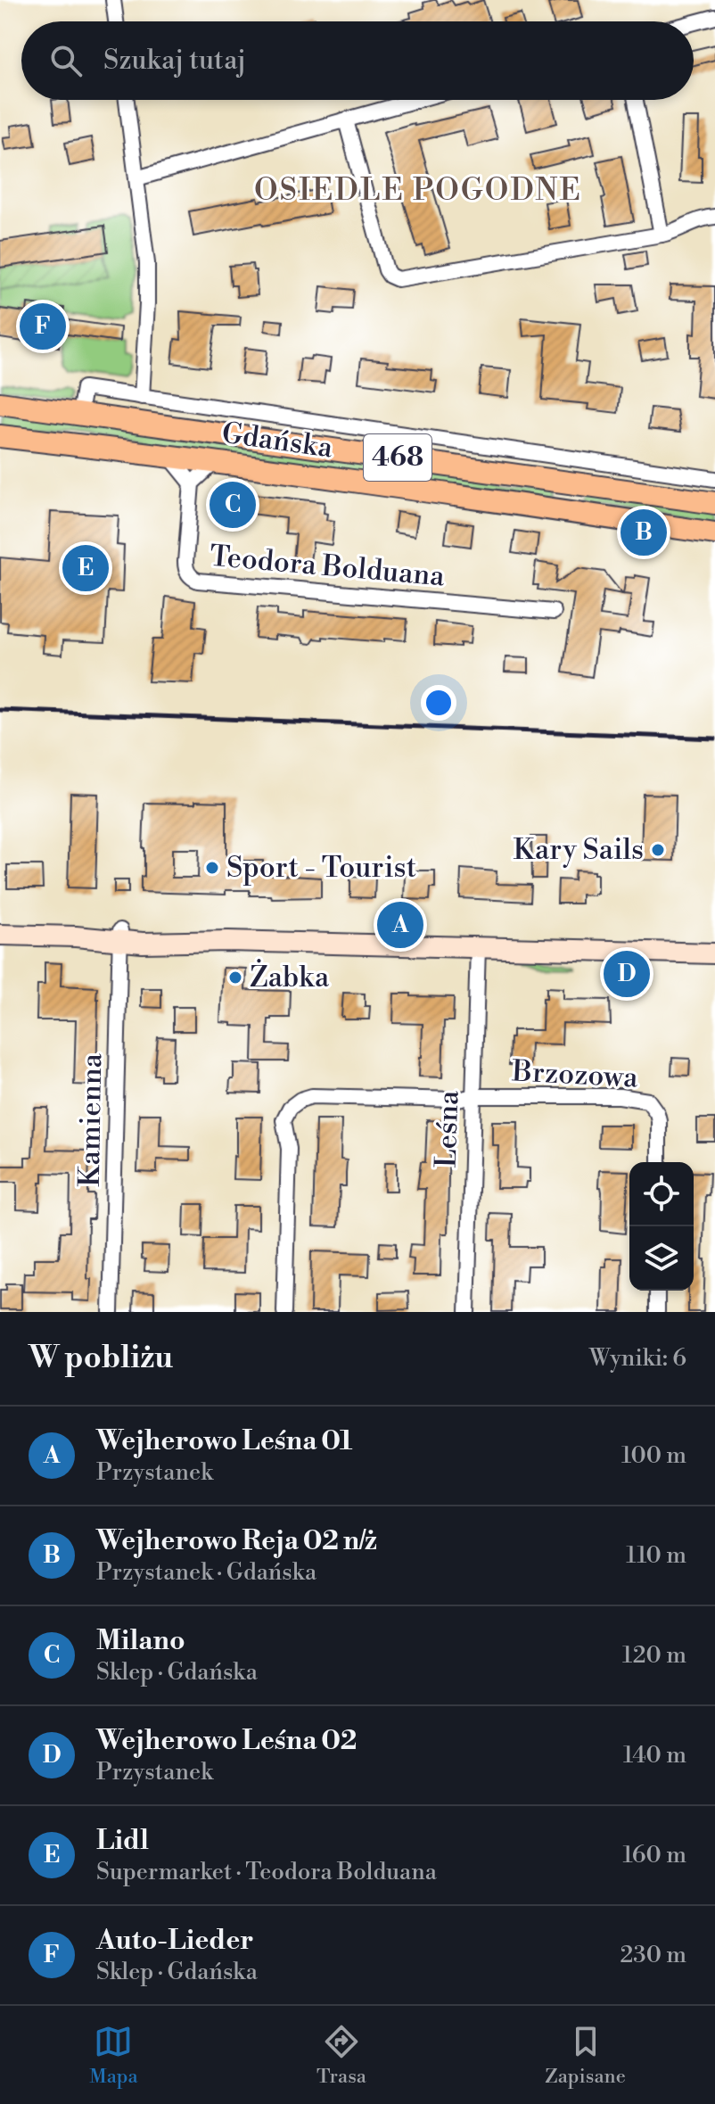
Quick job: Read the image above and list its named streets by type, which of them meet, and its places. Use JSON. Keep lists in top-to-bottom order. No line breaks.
{"streets":{"main road":["Gdańska","468"],"street":["Teodora Bolduana","Brzozowa","Kamienna","Leśna"]},"crossings":[["Brzozowa","Leśna"]],"districts":["OSIEDLE POGODNE"],"places":["Kary Sails","Sport - Tourist","Żabka"],"page":{"search":"Szukaj tutaj","pins":["F","C","B","E","A","D"],"heading":["W pobliżu","Wyniki: 6"],"list":[{"mark":"A","name":"Wejherowo Leśna 01","note":"Przystanek","value":"100 m"},{"mark":"B","name":"Wejherowo Reja 02 n/ż","note":"Przystanek · Gdańska","value":"110 m"},{"mark":"C","name":"Milano","note":"Sklep · Gdańska","value":"120 m"},{"mark":"D","name":"Wejherowo Leśna 02","note":"Przystanek","value":"140 m"},{"mark":"E","name":"Lidl","note":"Supermarket · Teodora Bolduana","value":"160 m"},{"mark":"F","name":"Auto-Lieder","note":"Sklep · Gdańska","value":"230 m"}],"nav":["Mapa","Trasa","Zapisane"]}}
